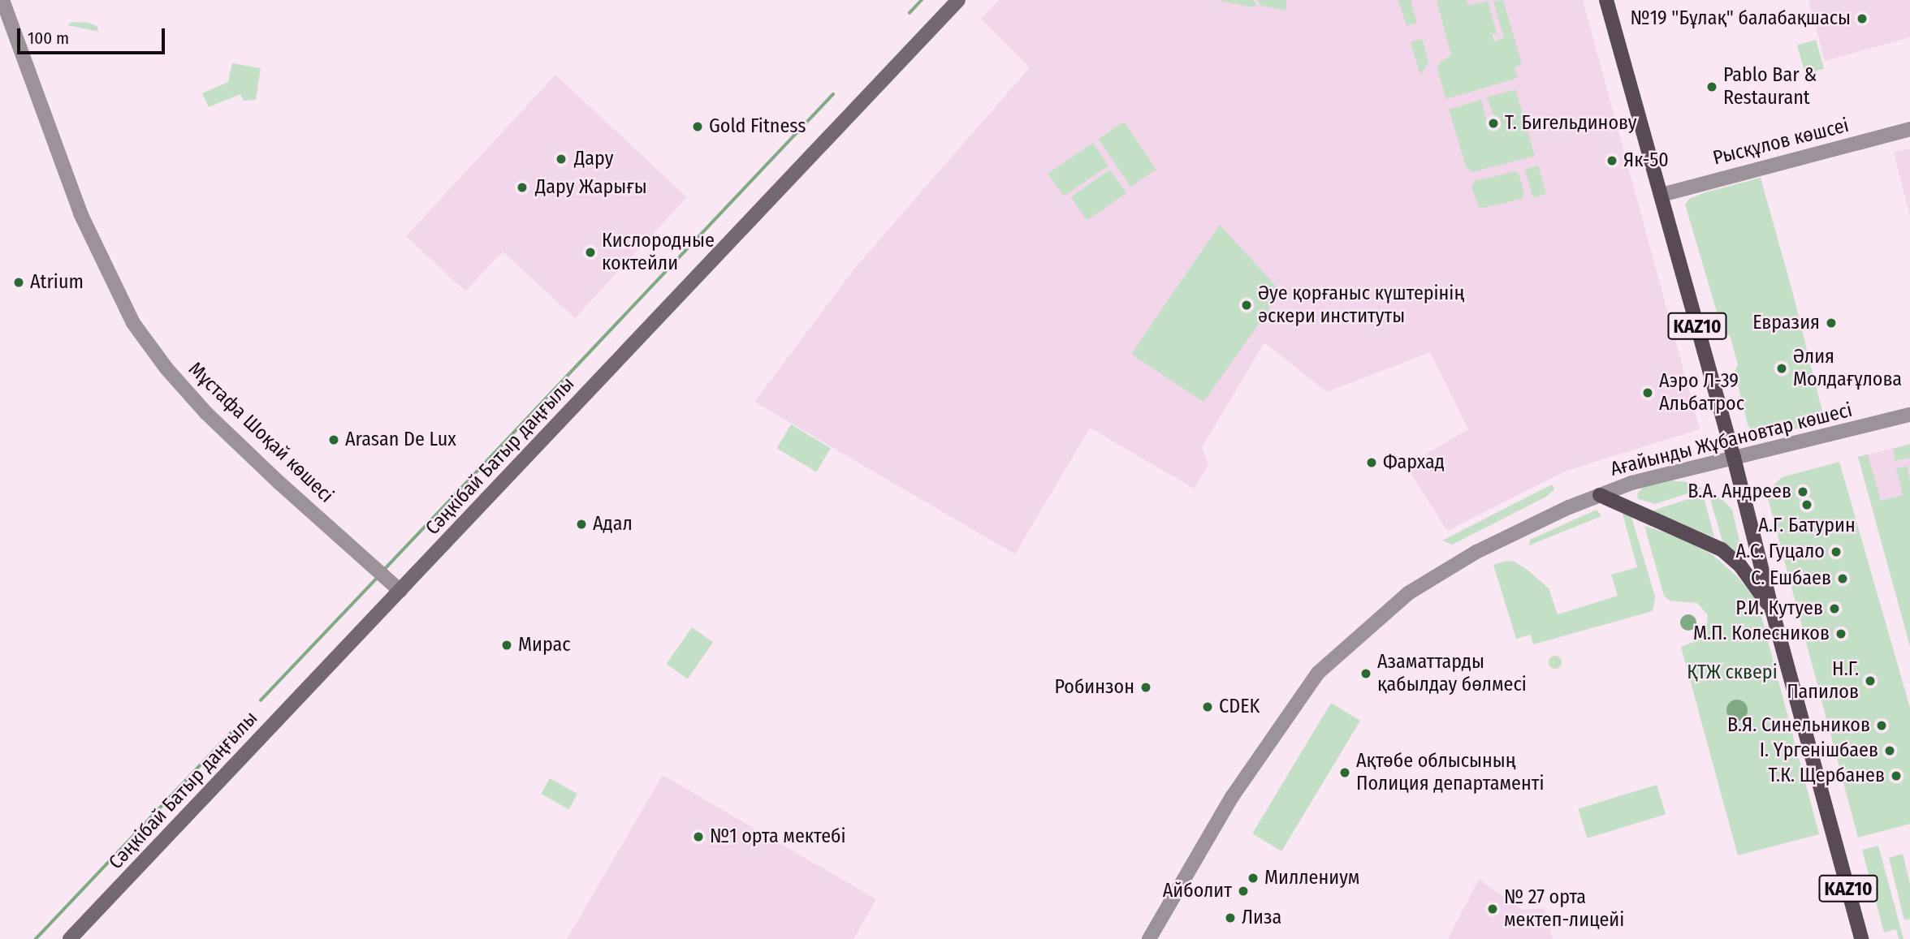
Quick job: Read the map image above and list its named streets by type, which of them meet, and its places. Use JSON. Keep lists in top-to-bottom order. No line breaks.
{"streets":{"main road":["KAZ10","Сәңкібай Батыр даңғылы"],"street":["Рысқұлов көшсеі","Мұстафа Шоқай көшесі","Ағайынды Жұбановтар көшесі"]},"crossings":[["Рысқұлов көшсеі","KAZ10"],["KAZ10","Ағайынды Жұбановтар көшесі"],["Мұстафа Шоқай көшесі","Сәңкібай Батыр даңғылы"]],"parks":["ҚТЖ сквері"],"places":["№19 \"Бұлақ\" балабақшасы","Pablo Bar & Restaurant","Т. Бигельдинову","Gold Fitness","Дару","Як-50","Дару Жарығы","Кислородные коктейли","Atrium","Әуе қорғаныс күштерінің әскери институты","Евразия","Әлия Молдағұлова","Аэро Л-39 Альбатрос","Arasan De Lux","Фархад","В.А. Андреев","А.Г. Батурин","Адал","А.С. Гуцало","С. Ешбаев","Р.И. Кутуев","М.П. Колесников","Мирас","Азаматтарды қабылдау бөлмесі","Н.Г. Папилов","Робинзон","CDEK","В.Я. Синельников","І. Үргенішбаев","Ақтөбе облысының Полиция департаменті","Т.К. Щербанев","№1 орта мектебі","Миллениум","Айболит","№ 27 орта мектеп-лицейі","Лиза"],"scale_bar":"100 m"}
